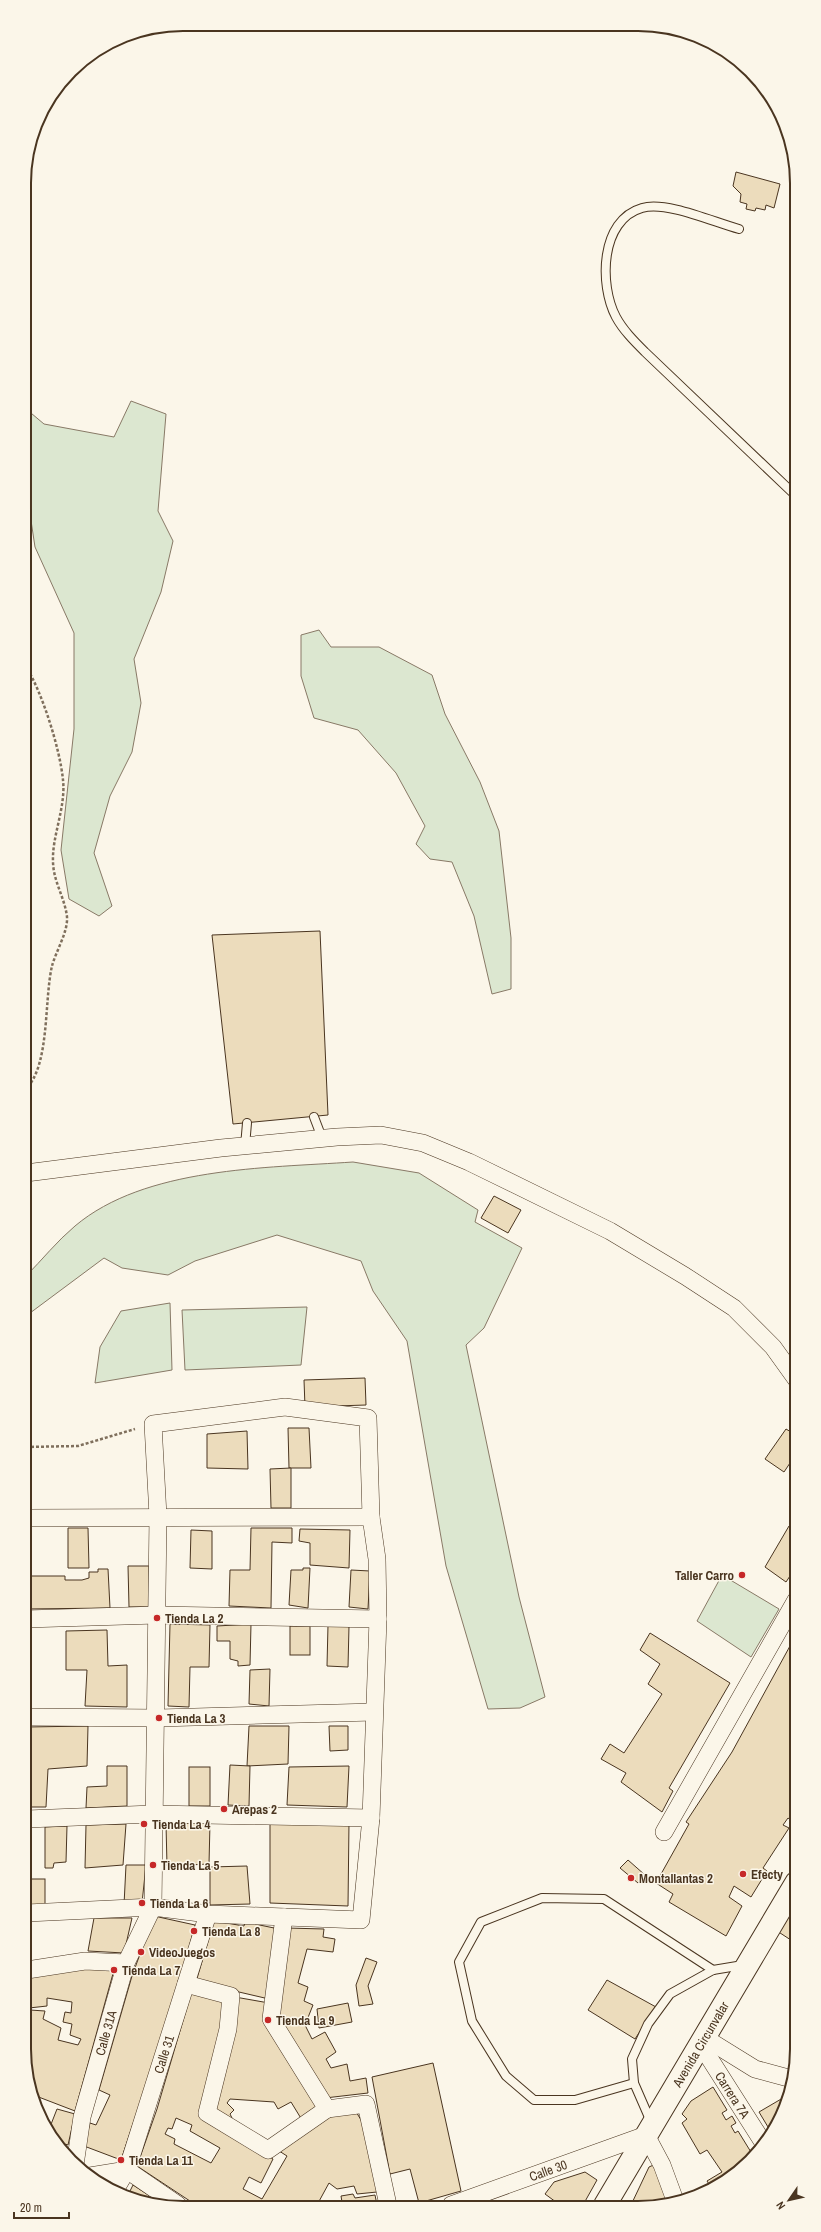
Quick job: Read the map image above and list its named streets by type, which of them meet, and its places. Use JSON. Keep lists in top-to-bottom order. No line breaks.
{"streets":{"main road":["Avenida Circunvalar"],"street":["Calle 31A","Calle 31","Carrera 7A","Calle 30"]},"crossings":[["Avenida Circunvalar","Carrera 7A"],["Avenida Circunvalar","Calle 30"]],"places":["Taller Carro","Tienda La 2","Tienda La 3","Arepas 2","Tienda La 4","Tienda La 5","Efecty","Montallantas 2","Tienda La 6","Tienda La 8","VideoJuegos","Tienda La 7","Tienda La 9","Tienda La 11"],"scale_bar":"20 m","north":"bottom left"}
